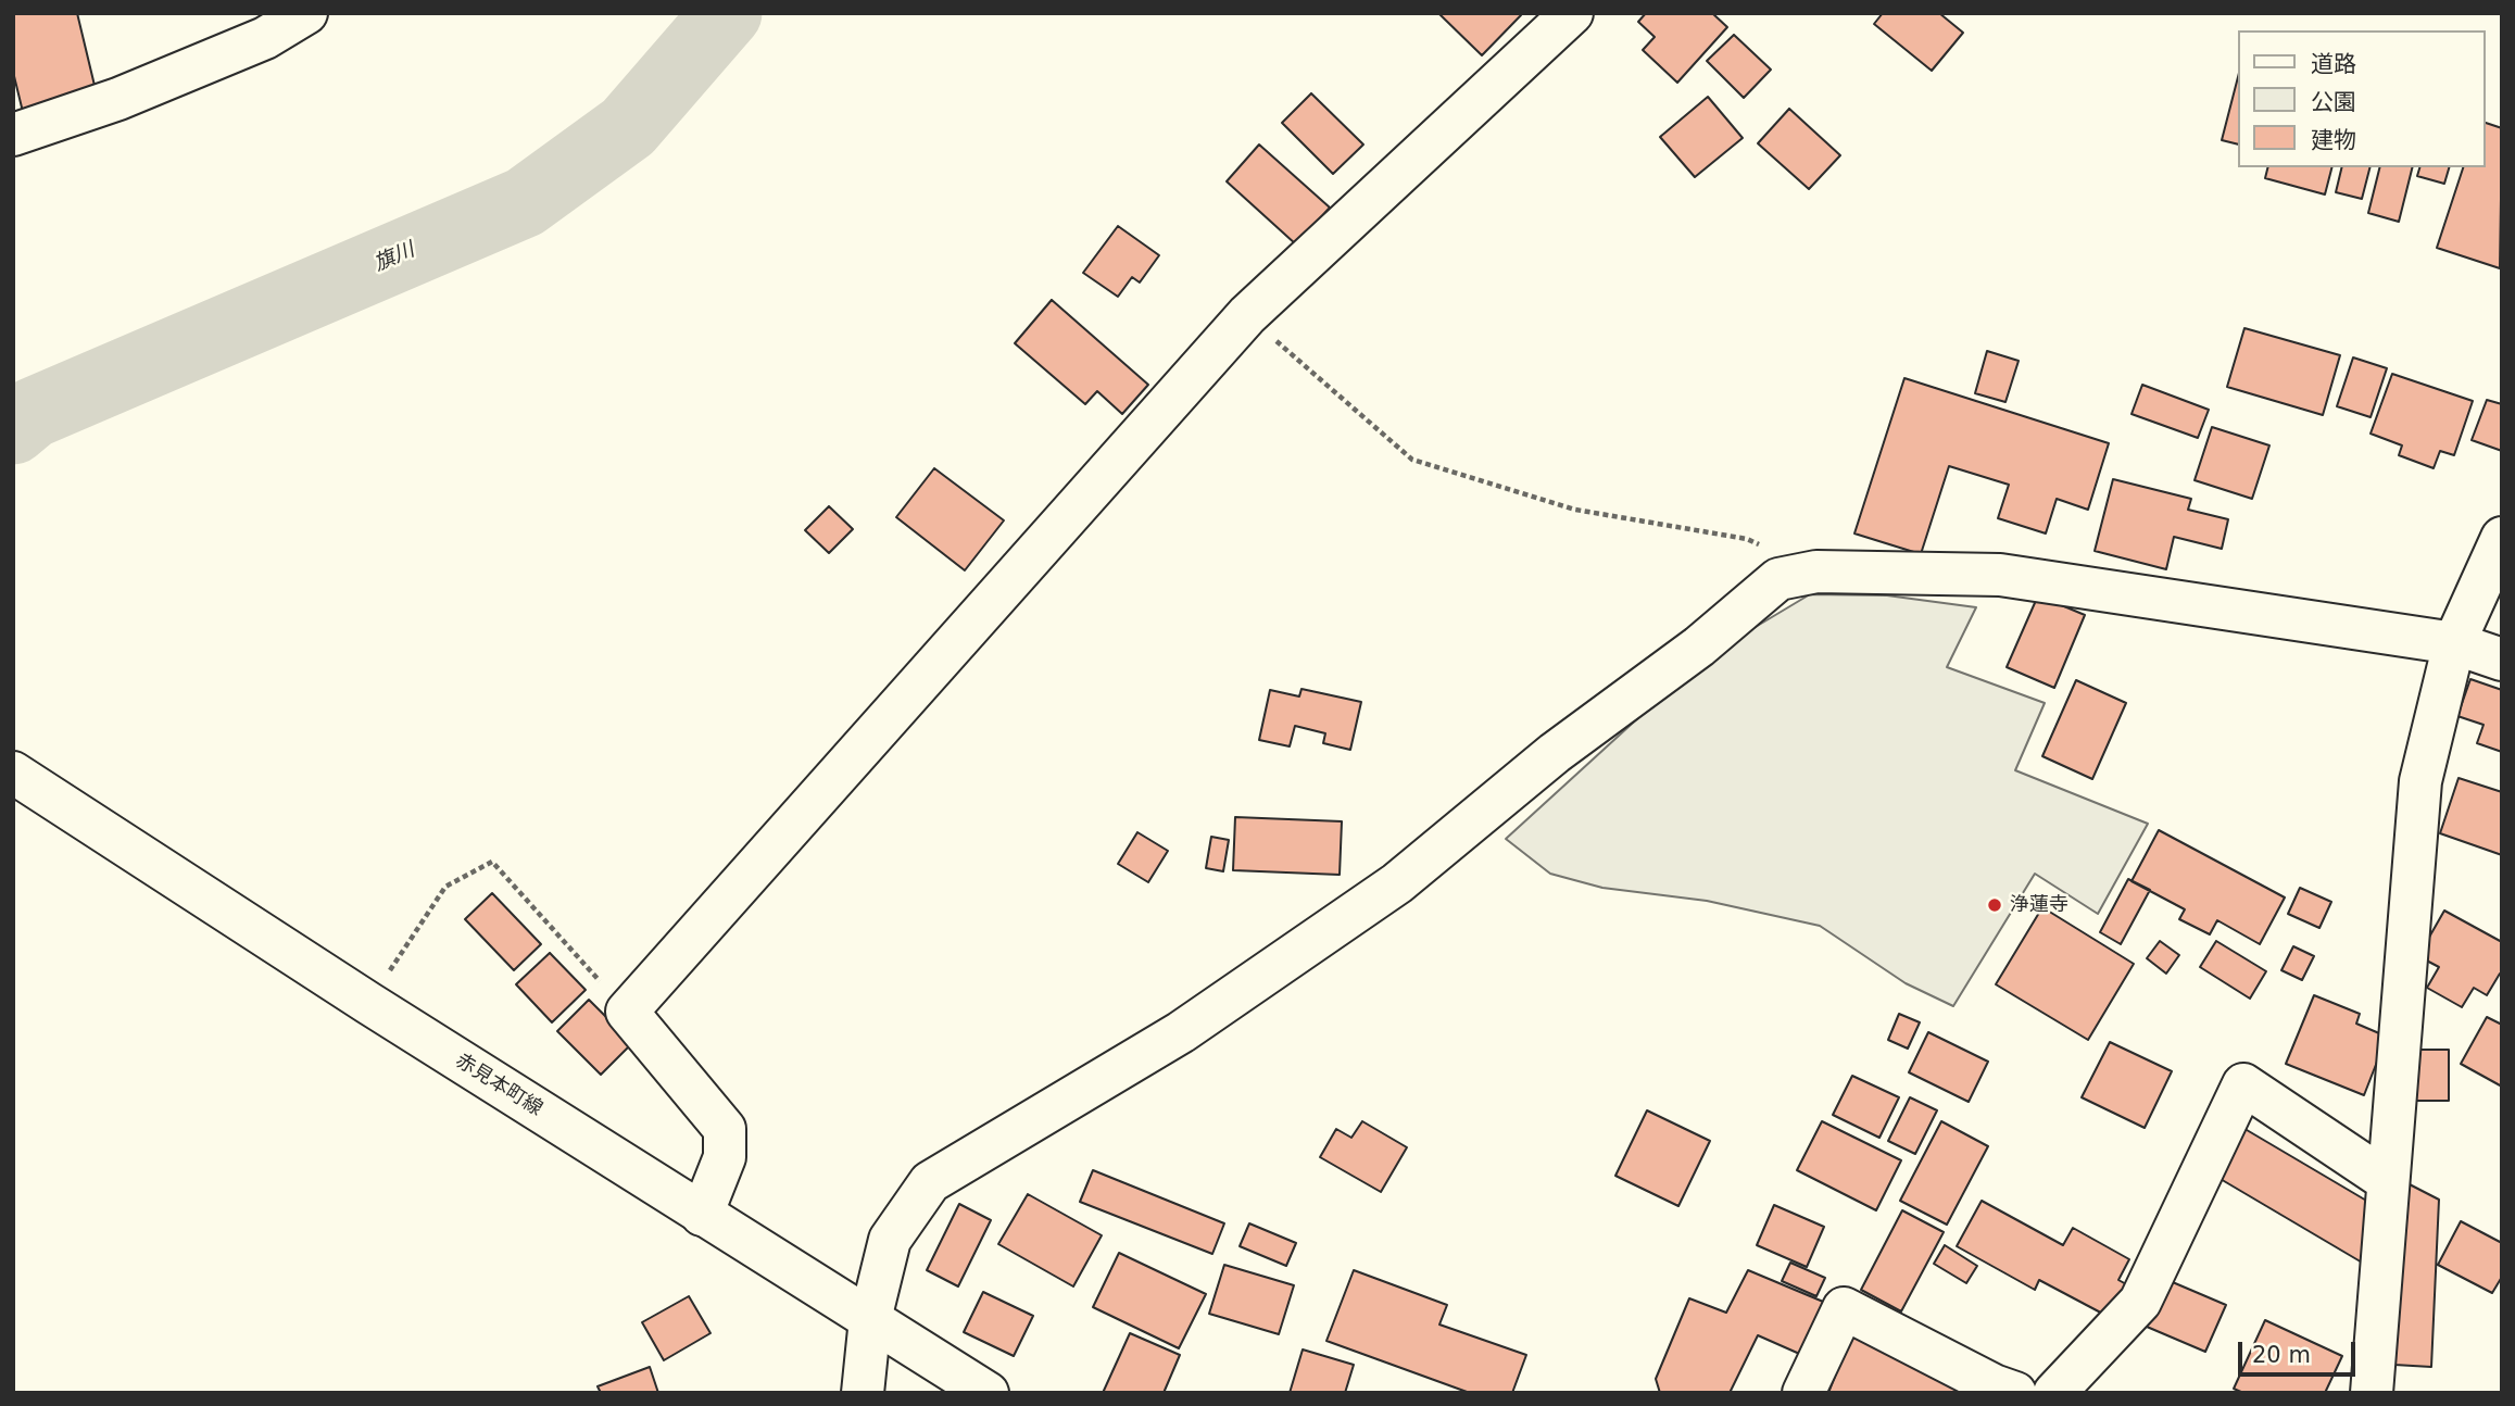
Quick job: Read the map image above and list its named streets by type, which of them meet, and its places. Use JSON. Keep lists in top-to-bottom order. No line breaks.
{"streets":{"street":["赤見本町線"]},"water":["旗川"],"places":["浄蓮寺"],"legend":["道路","公園","建物"],"scale_bar":"20 m"}
